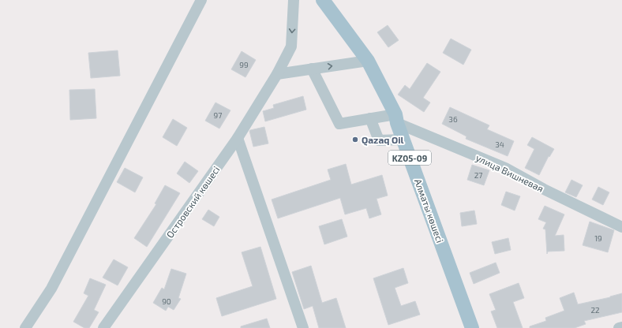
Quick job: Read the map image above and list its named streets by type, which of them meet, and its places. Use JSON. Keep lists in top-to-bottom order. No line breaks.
{"streets":{"main road":["KZ05-09","Алматы көшесі"],"street":["улица Вишневая","Островский көшесі"]},"crossings":[["улица Вишневая","Алматы көшесі"]],"places":["Qazaq Oil"],"house_numbers":["99","97","36","34","27","19","90","22"]}
